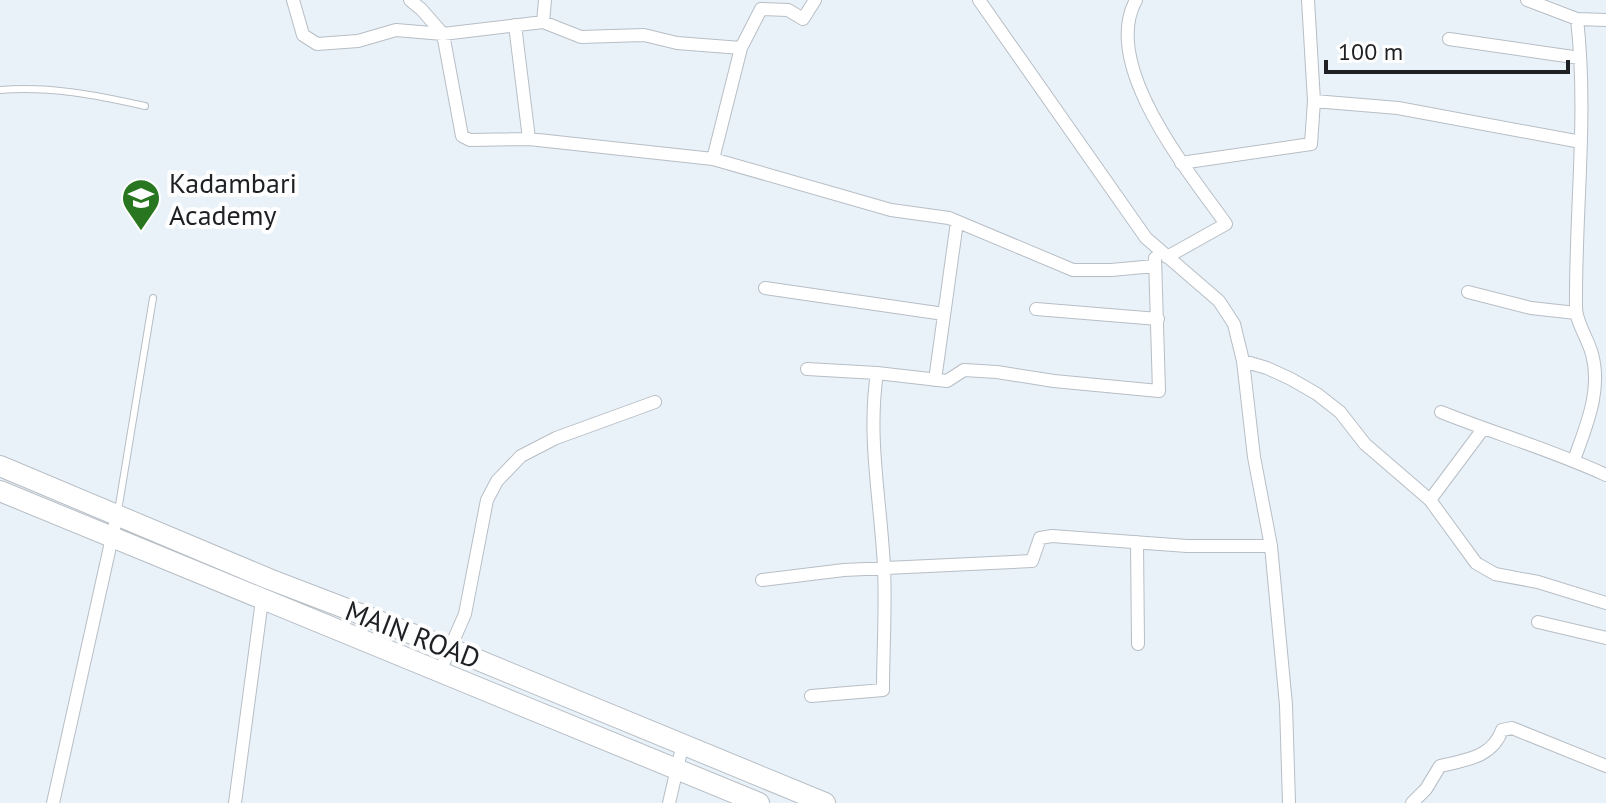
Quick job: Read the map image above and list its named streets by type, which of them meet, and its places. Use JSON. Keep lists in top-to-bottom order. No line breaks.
{"streets":{"main road":["MAIN ROAD"]},"places":{"school or university":["Kadambari Academy"]},"scale_bar":"100 m"}
